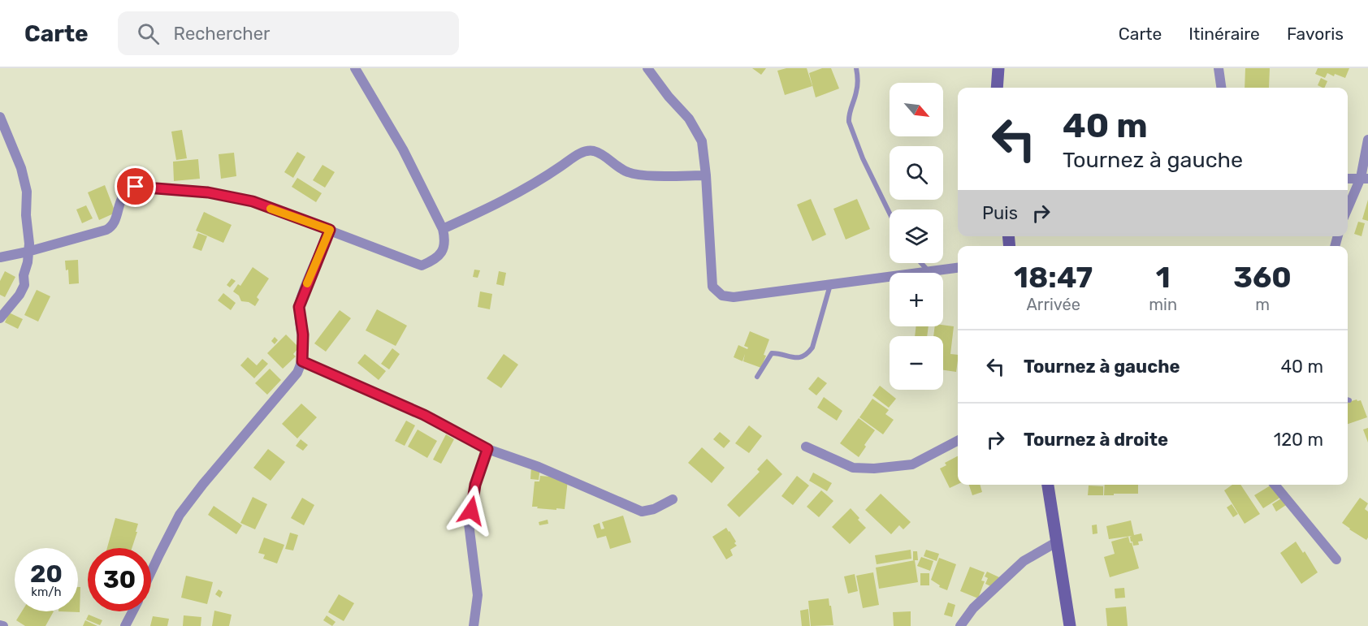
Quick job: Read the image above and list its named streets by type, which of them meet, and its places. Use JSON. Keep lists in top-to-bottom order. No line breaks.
{"north":"bottom right","page":{"header":"Carte","search":"Rechercher","nav":["Carte","Itinéraire","Favoris"],"map_buttons":["+","−"],"turn":["40 m","Tournez à gauche"],"then":"Puis","eta":["18:47","Arrivée","1","min","360","m"],"list":[{"name":"Tournez à gauche","value":"40 m"},{"name":"Tournez à droite","value":"120 m"}],"speed":"20 km/h","limit":"30"}}
